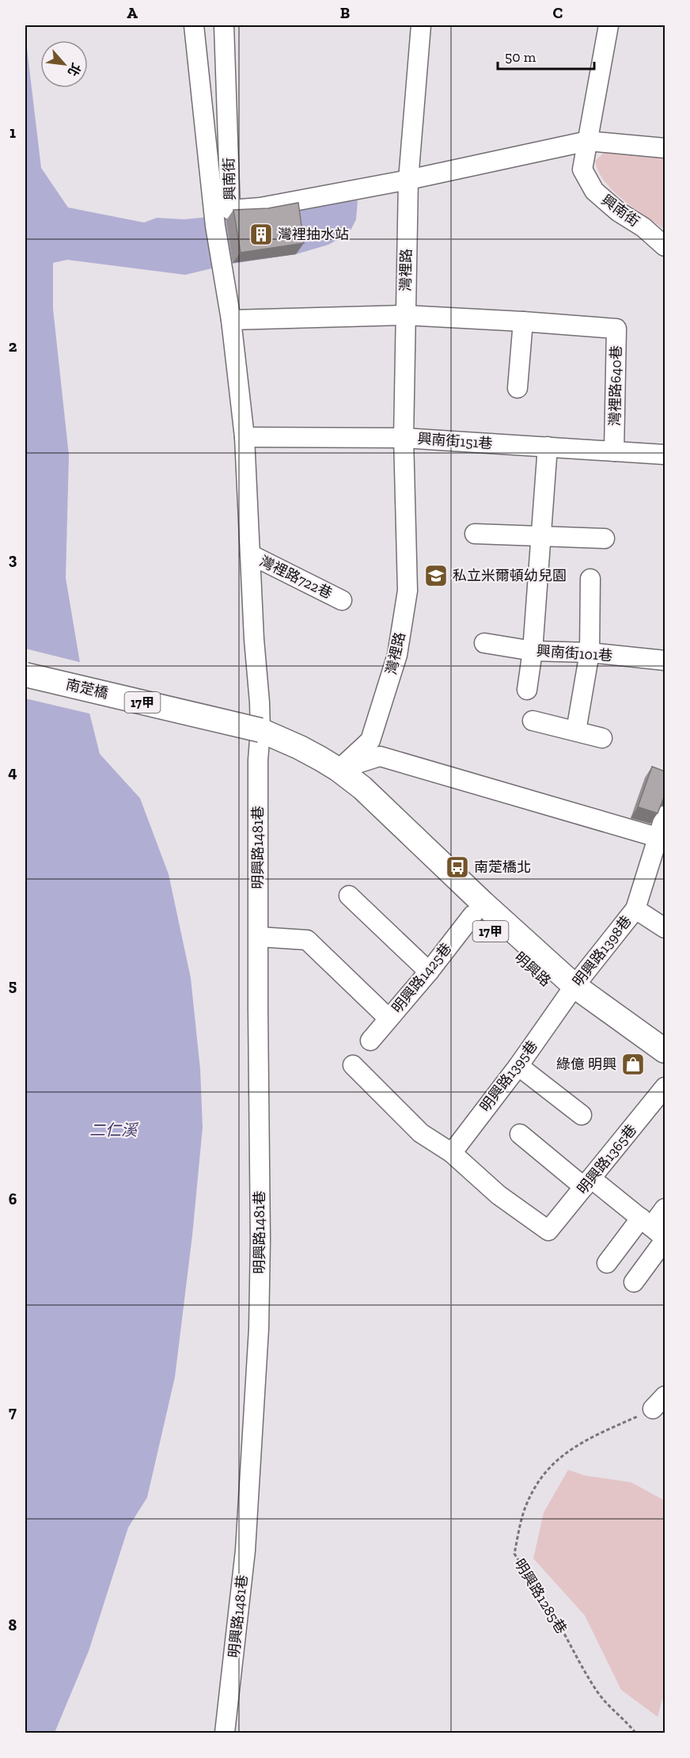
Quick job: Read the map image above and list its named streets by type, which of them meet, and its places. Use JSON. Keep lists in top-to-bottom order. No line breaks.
{"streets":{"main road":["南萣橋","17甲","明興路"],"street":["興南街","灣裡路","灣裡路640巷","興南街151巷","灣裡路722巷","興南街101巷","明興路1481巷","明興路1398巷","明興路1425巷","明興路1395巷","明興路1365巷"],"path":["明興路1285巷"]},"crossings":[["興南街","灣裡路"],["灣裡路","灣裡路640巷"],["灣裡路","興南街151巷"],["灣裡路","明興路"],["灣裡路640巷","興南街151巷"],["南萣橋","明興路1481巷"],["南萣橋","明興路"],["明興路1481巷","明興路"],["明興路1398巷","明興路"],["明興路1398巷","明興路1395巷"],["明興路","明興路1425巷"],["明興路","明興路1395巷"],["明興路1395巷","明興路1365巷"]],"water":["二仁溪"],"places":{"building":["灣裡抽水站"],"school or university":["私立米爾頓幼兒園"],"bus stop":["南萣橋北"],"shop":["綠億 明興"]},"scale_bar":"50 m","north":"bottom right","grid":{"columns":["A","B","C"],"rows":["1","2","3","4","5","6","7","8"]}}
